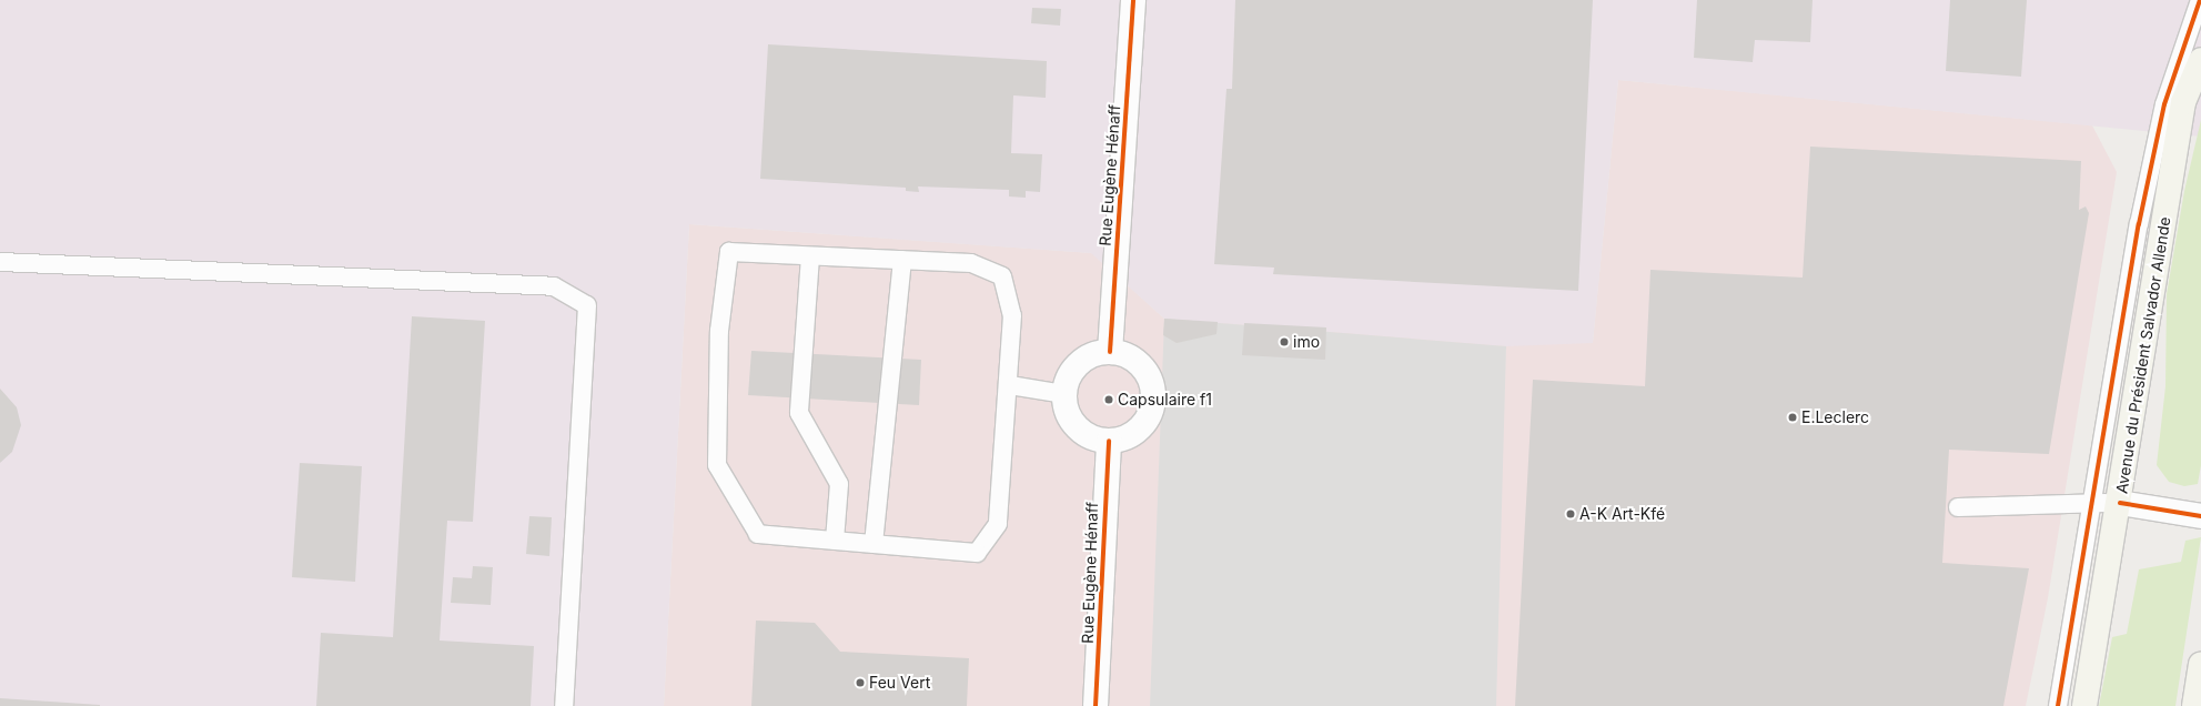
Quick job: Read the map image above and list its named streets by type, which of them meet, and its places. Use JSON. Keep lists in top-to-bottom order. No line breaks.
{"streets":{"main road":["Avenue du Président Salvador Allende"],"street":["Rue Eugène Hénaff"]},"places":["imo","Capsulaire f1","E.Leclerc","A-K Art-Kfé","Feu Vert"]}
